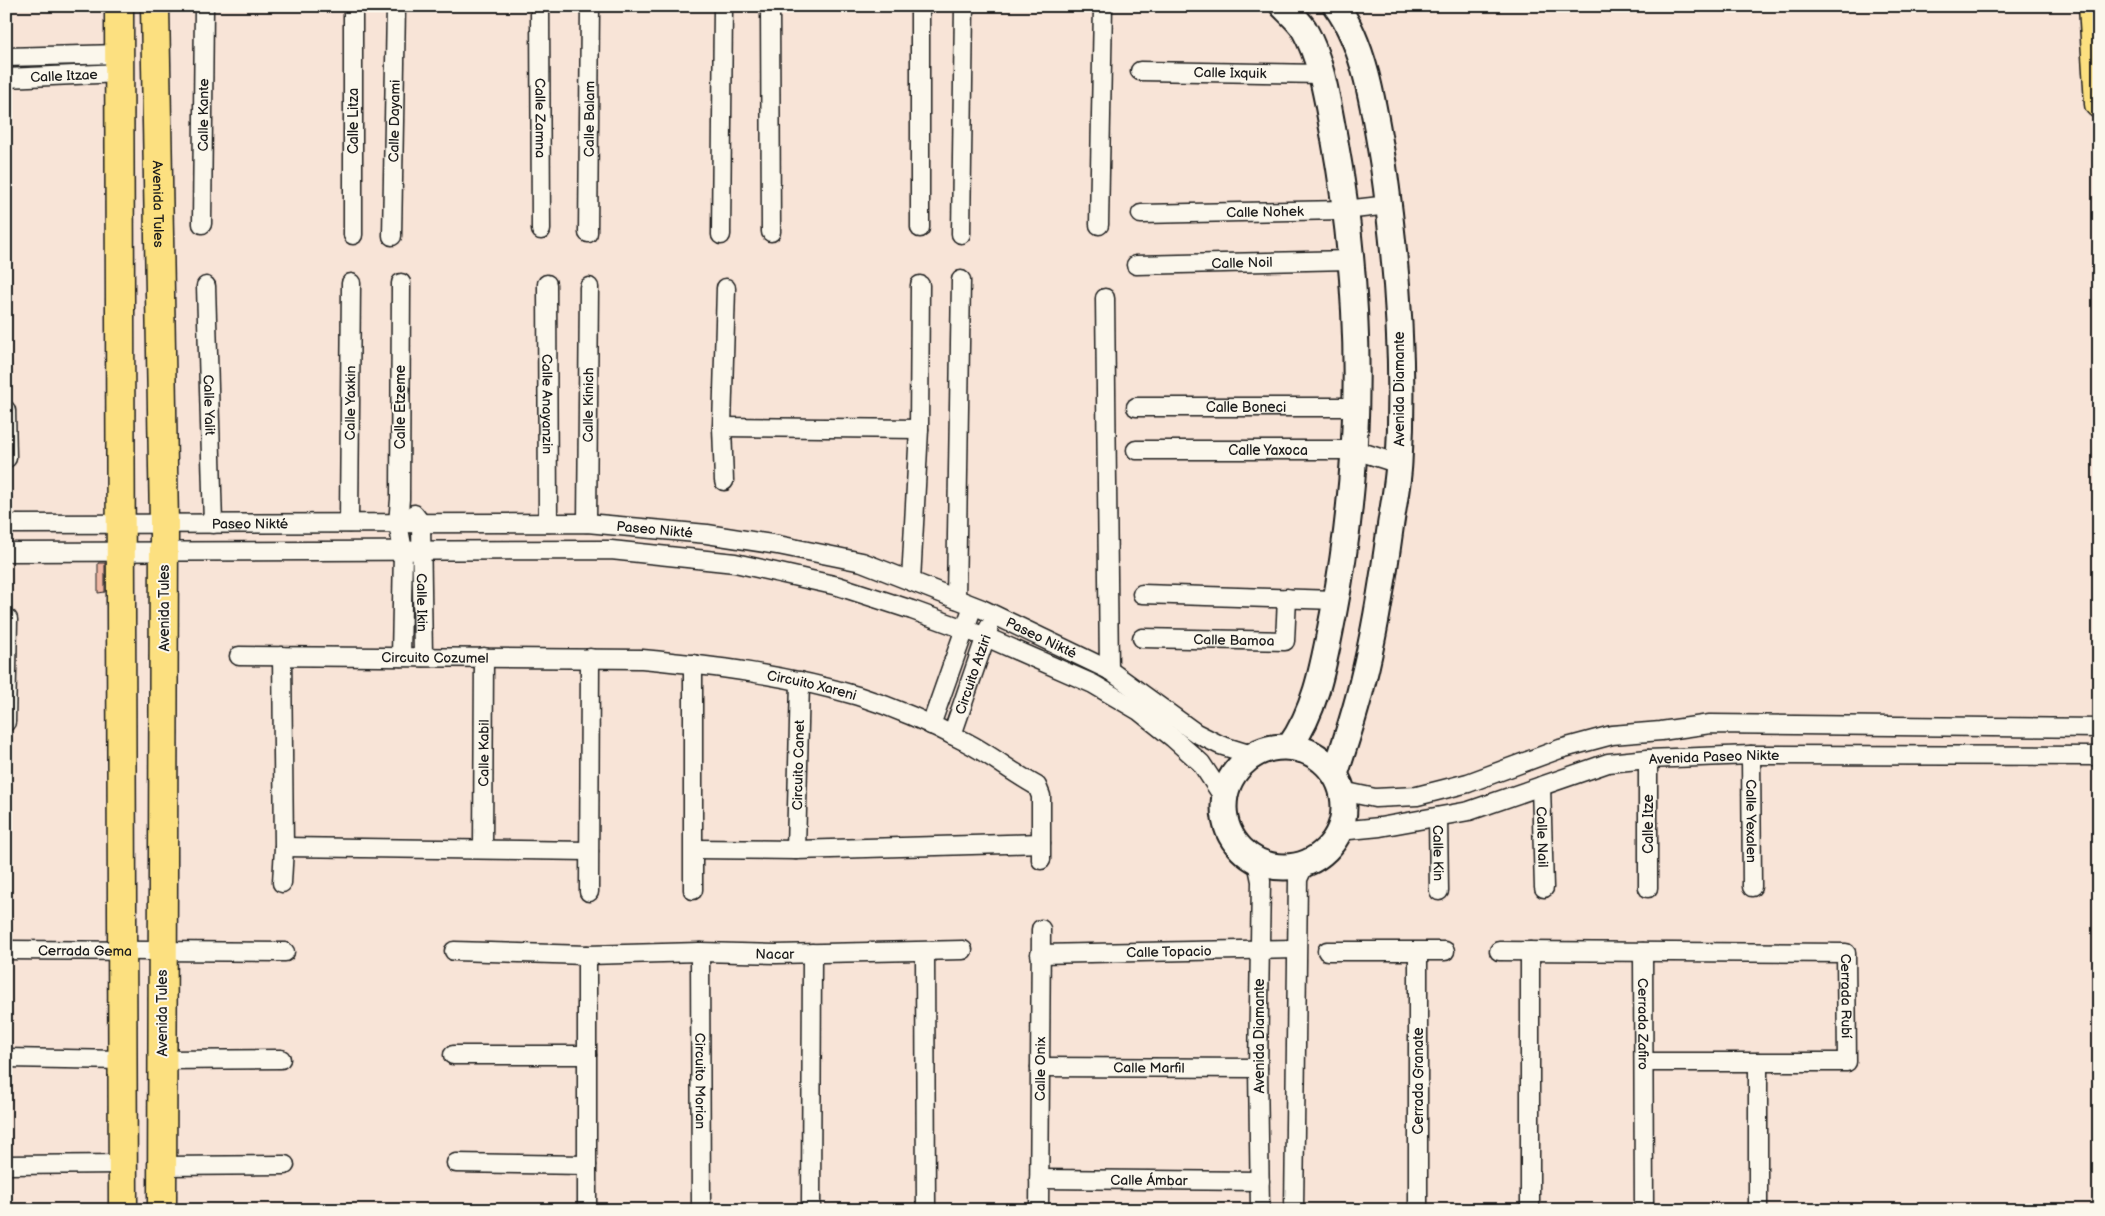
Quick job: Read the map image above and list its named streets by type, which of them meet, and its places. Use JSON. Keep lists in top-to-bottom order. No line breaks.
{"streets":{"main road":["Avenida Tules"],"street":["Calle Ixquik","Calle Itzae","Calle Kante","Calle Zamna","Calle Balam","Calle Litza","Calle Dayami","Calle Nohek","Calle Noil","Avenida Diamante","Calle Yaxkin","Calle Anayanzin","Calle Yalit","Calle Kinich","Calle Etzeme","Calle Boneci","Calle Yaxoca","Paseo Nikté","Calle Ikin","Calle Bamoa","Circuito Cozumel","Circuito Atziri","Circuito Xareni","Calle Kabil","Avenida Paseo Nikte","Circuito Canet","Calle Yexalen","Calle Itze","Calle Nail","Calle Kin","Cerrada Gema","Calle Topacio","Nacar","Cerrada Rubí","Cerrada Zafiro","Calle Marfil","Calle Onix","Circuito Morian","Cerrada Granate","Calle Ámbar"]},"crossings":[["Avenida Tules","Paseo Nikté"],["Avenida Tules","Cerrada Gema"],["Calle Nohek","Avenida Diamante"],["Avenida Diamante","Calle Yaxoca"],["Avenida Diamante","Paseo Nikté"],["Avenida Diamante","Avenida Paseo Nikte"],["Avenida Diamante","Calle Topacio"],["Avenida Diamante","Calle Marfil"],["Avenida Diamante","Calle Ámbar"],["Calle Yaxkin","Paseo Nikté"],["Calle Anayanzin","Paseo Nikté"],["Calle Yalit","Paseo Nikté"],["Calle Kinich","Paseo Nikté"],["Paseo Nikté","Calle Ikin"],["Paseo Nikté","Circuito Atziri"],["Paseo Nikté","Avenida Paseo Nikte"],["Calle Ikin","Circuito Cozumel"],["Circuito Cozumel","Circuito Xareni"],["Circuito Cozumel","Calle Kabil"],["Circuito Atziri","Circuito Xareni"],["Circuito Xareni","Circuito Canet"],["Avenida Paseo Nikte","Calle Yexalen"],["Avenida Paseo Nikte","Calle Itze"],["Avenida Paseo Nikte","Calle Nail"],["Avenida Paseo Nikte","Calle Kin"],["Calle Topacio","Calle Onix"],["Nacar","Circuito Morian"],["Cerrada Rubí","Cerrada Zafiro"],["Calle Marfil","Calle Onix"],["Calle Onix","Calle Ámbar"]]}
